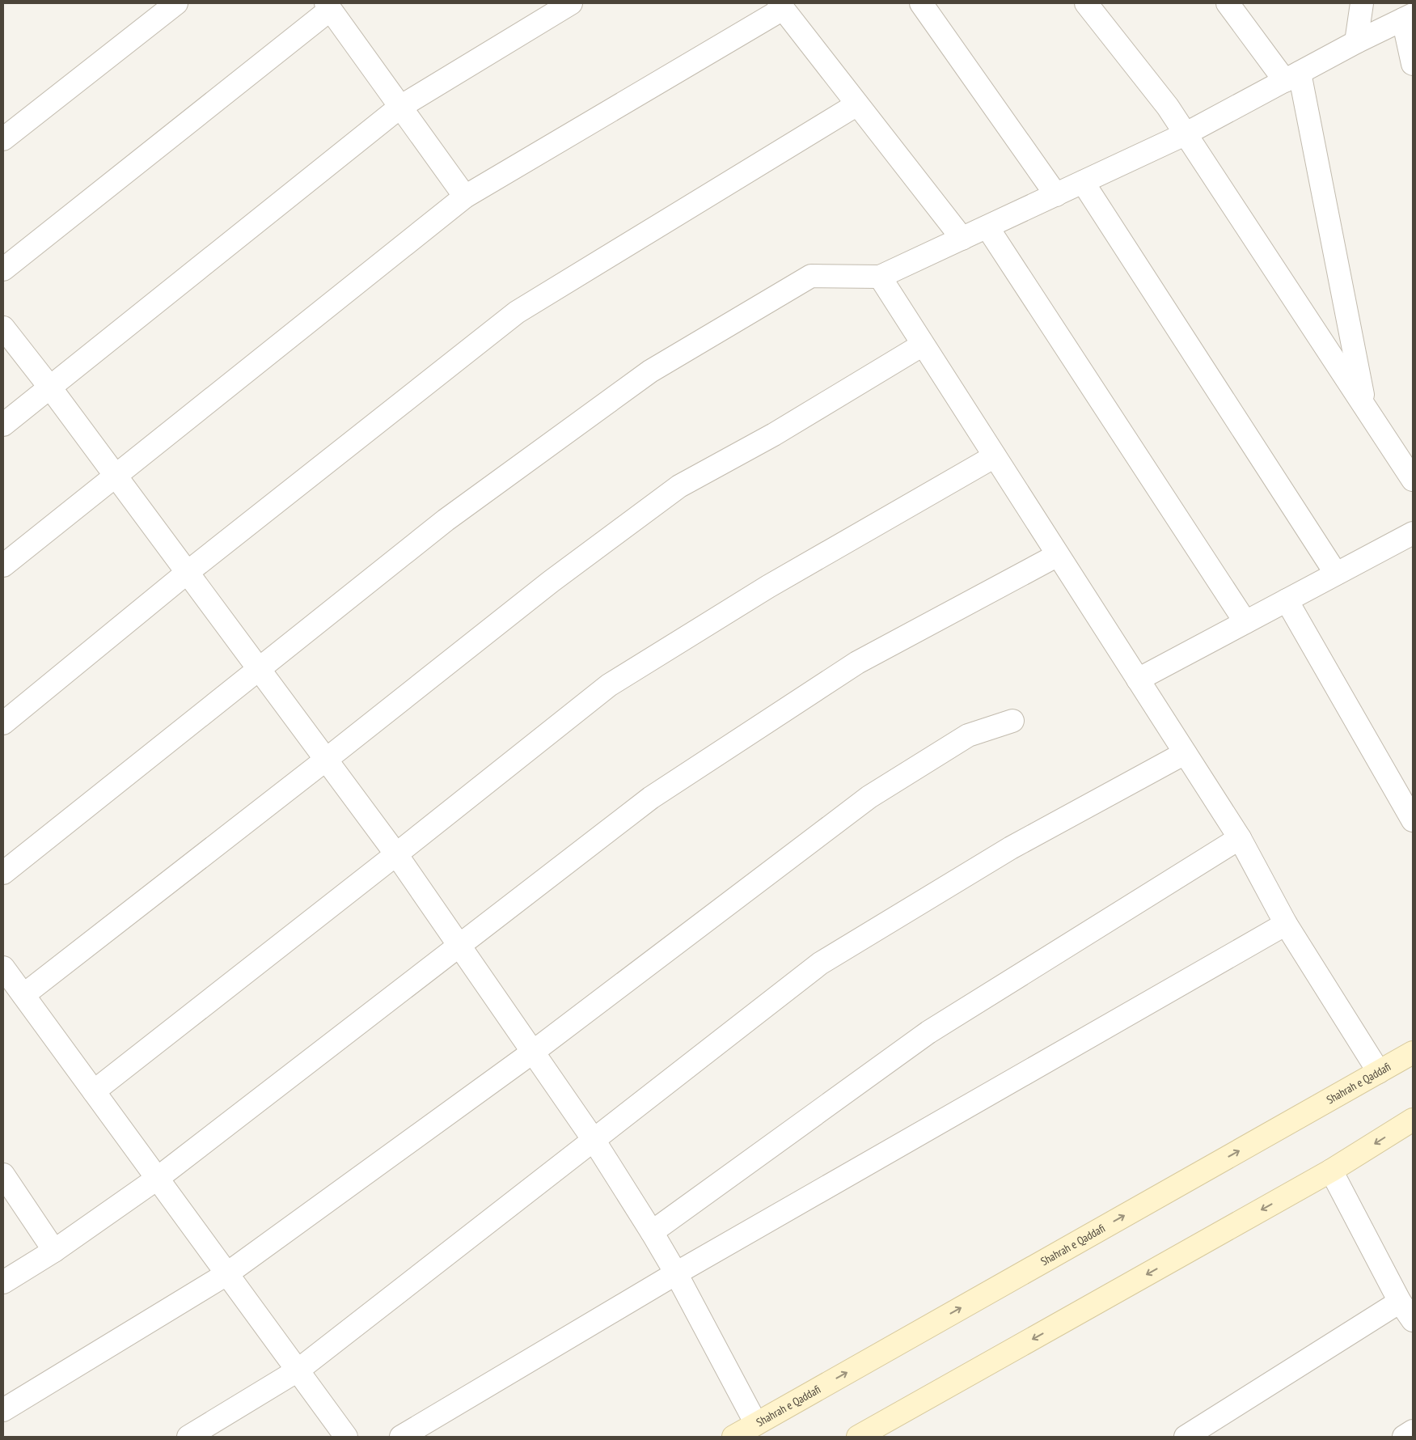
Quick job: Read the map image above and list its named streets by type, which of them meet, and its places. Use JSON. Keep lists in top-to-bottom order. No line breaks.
{"streets":{"main road":["Shahrah e Qaddafi"]}}
